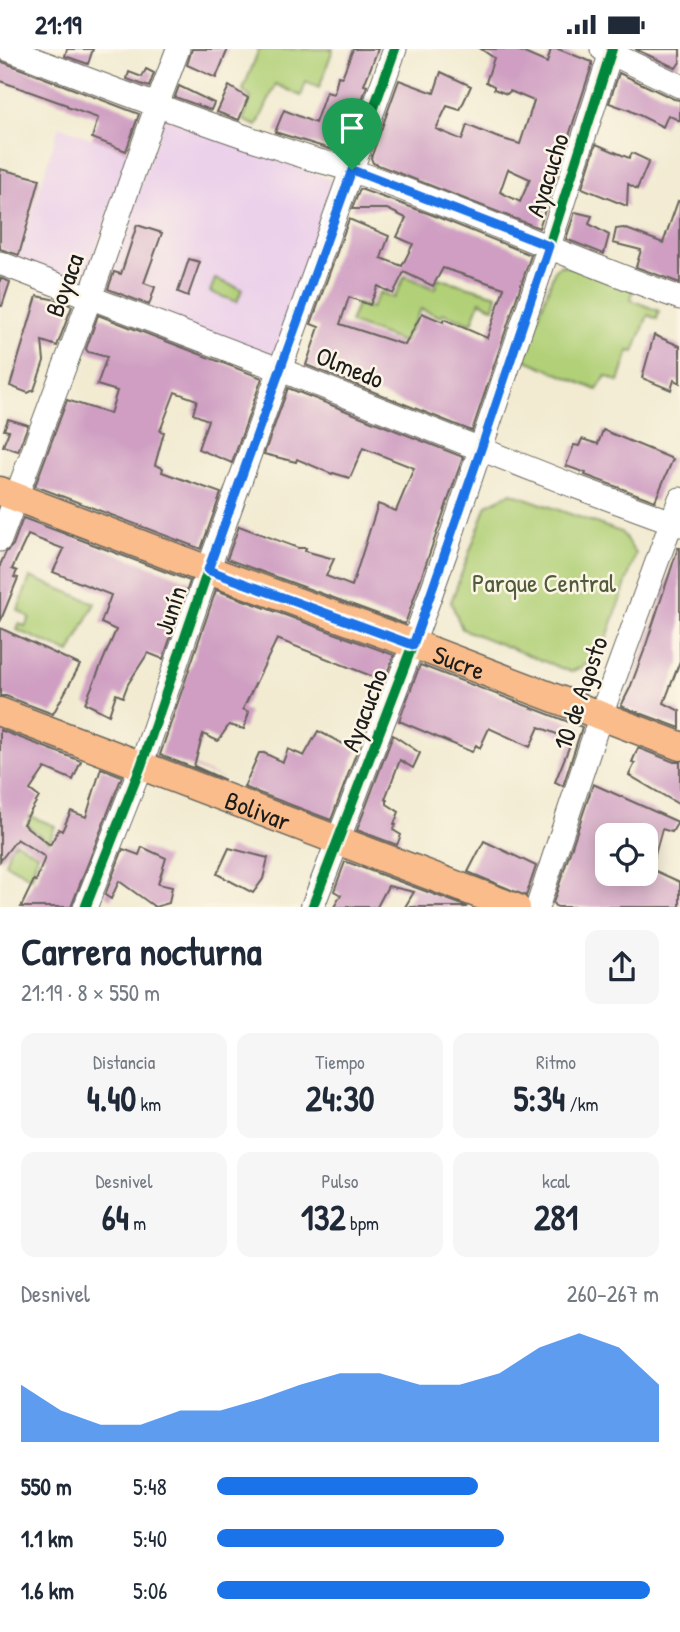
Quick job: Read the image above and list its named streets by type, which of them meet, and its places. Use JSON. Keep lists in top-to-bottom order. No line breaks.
{"streets":{"main road":["Sucre","Bolivar"],"street":["Ayacucho","Boyaca","Olmedo","Junín","10 de Agosto"]},"crossings":[["Ayacucho","Olmedo"],["Ayacucho","Sucre"],["Ayacucho","Bolivar"],["Boyaca","Olmedo"],["Boyaca","Sucre"],["Olmedo","Junín"],["Olmedo","10 de Agosto"],["Junín","Sucre"],["Junín","Bolivar"],["Sucre","10 de Agosto"]],"parks":["Parque Central"],"page":{"status":"21:19","heading":["Carrera nocturna","21:19 · 8 × 550 m"],"stats":[["Distancia","4.40 km"],["Tiempo","24:30"],["Ritmo","5:34 /km"],["Desnivel","64 m"],["Pulso","132 bpm"],["kcal","281"]],"chart":["Desnivel","260–267 m"],"list":[{"name":"550 m","note":"5:48"},{"name":"1.1 km","note":"5:40"},{"name":"1.6 km","note":"5:06"}]}}
